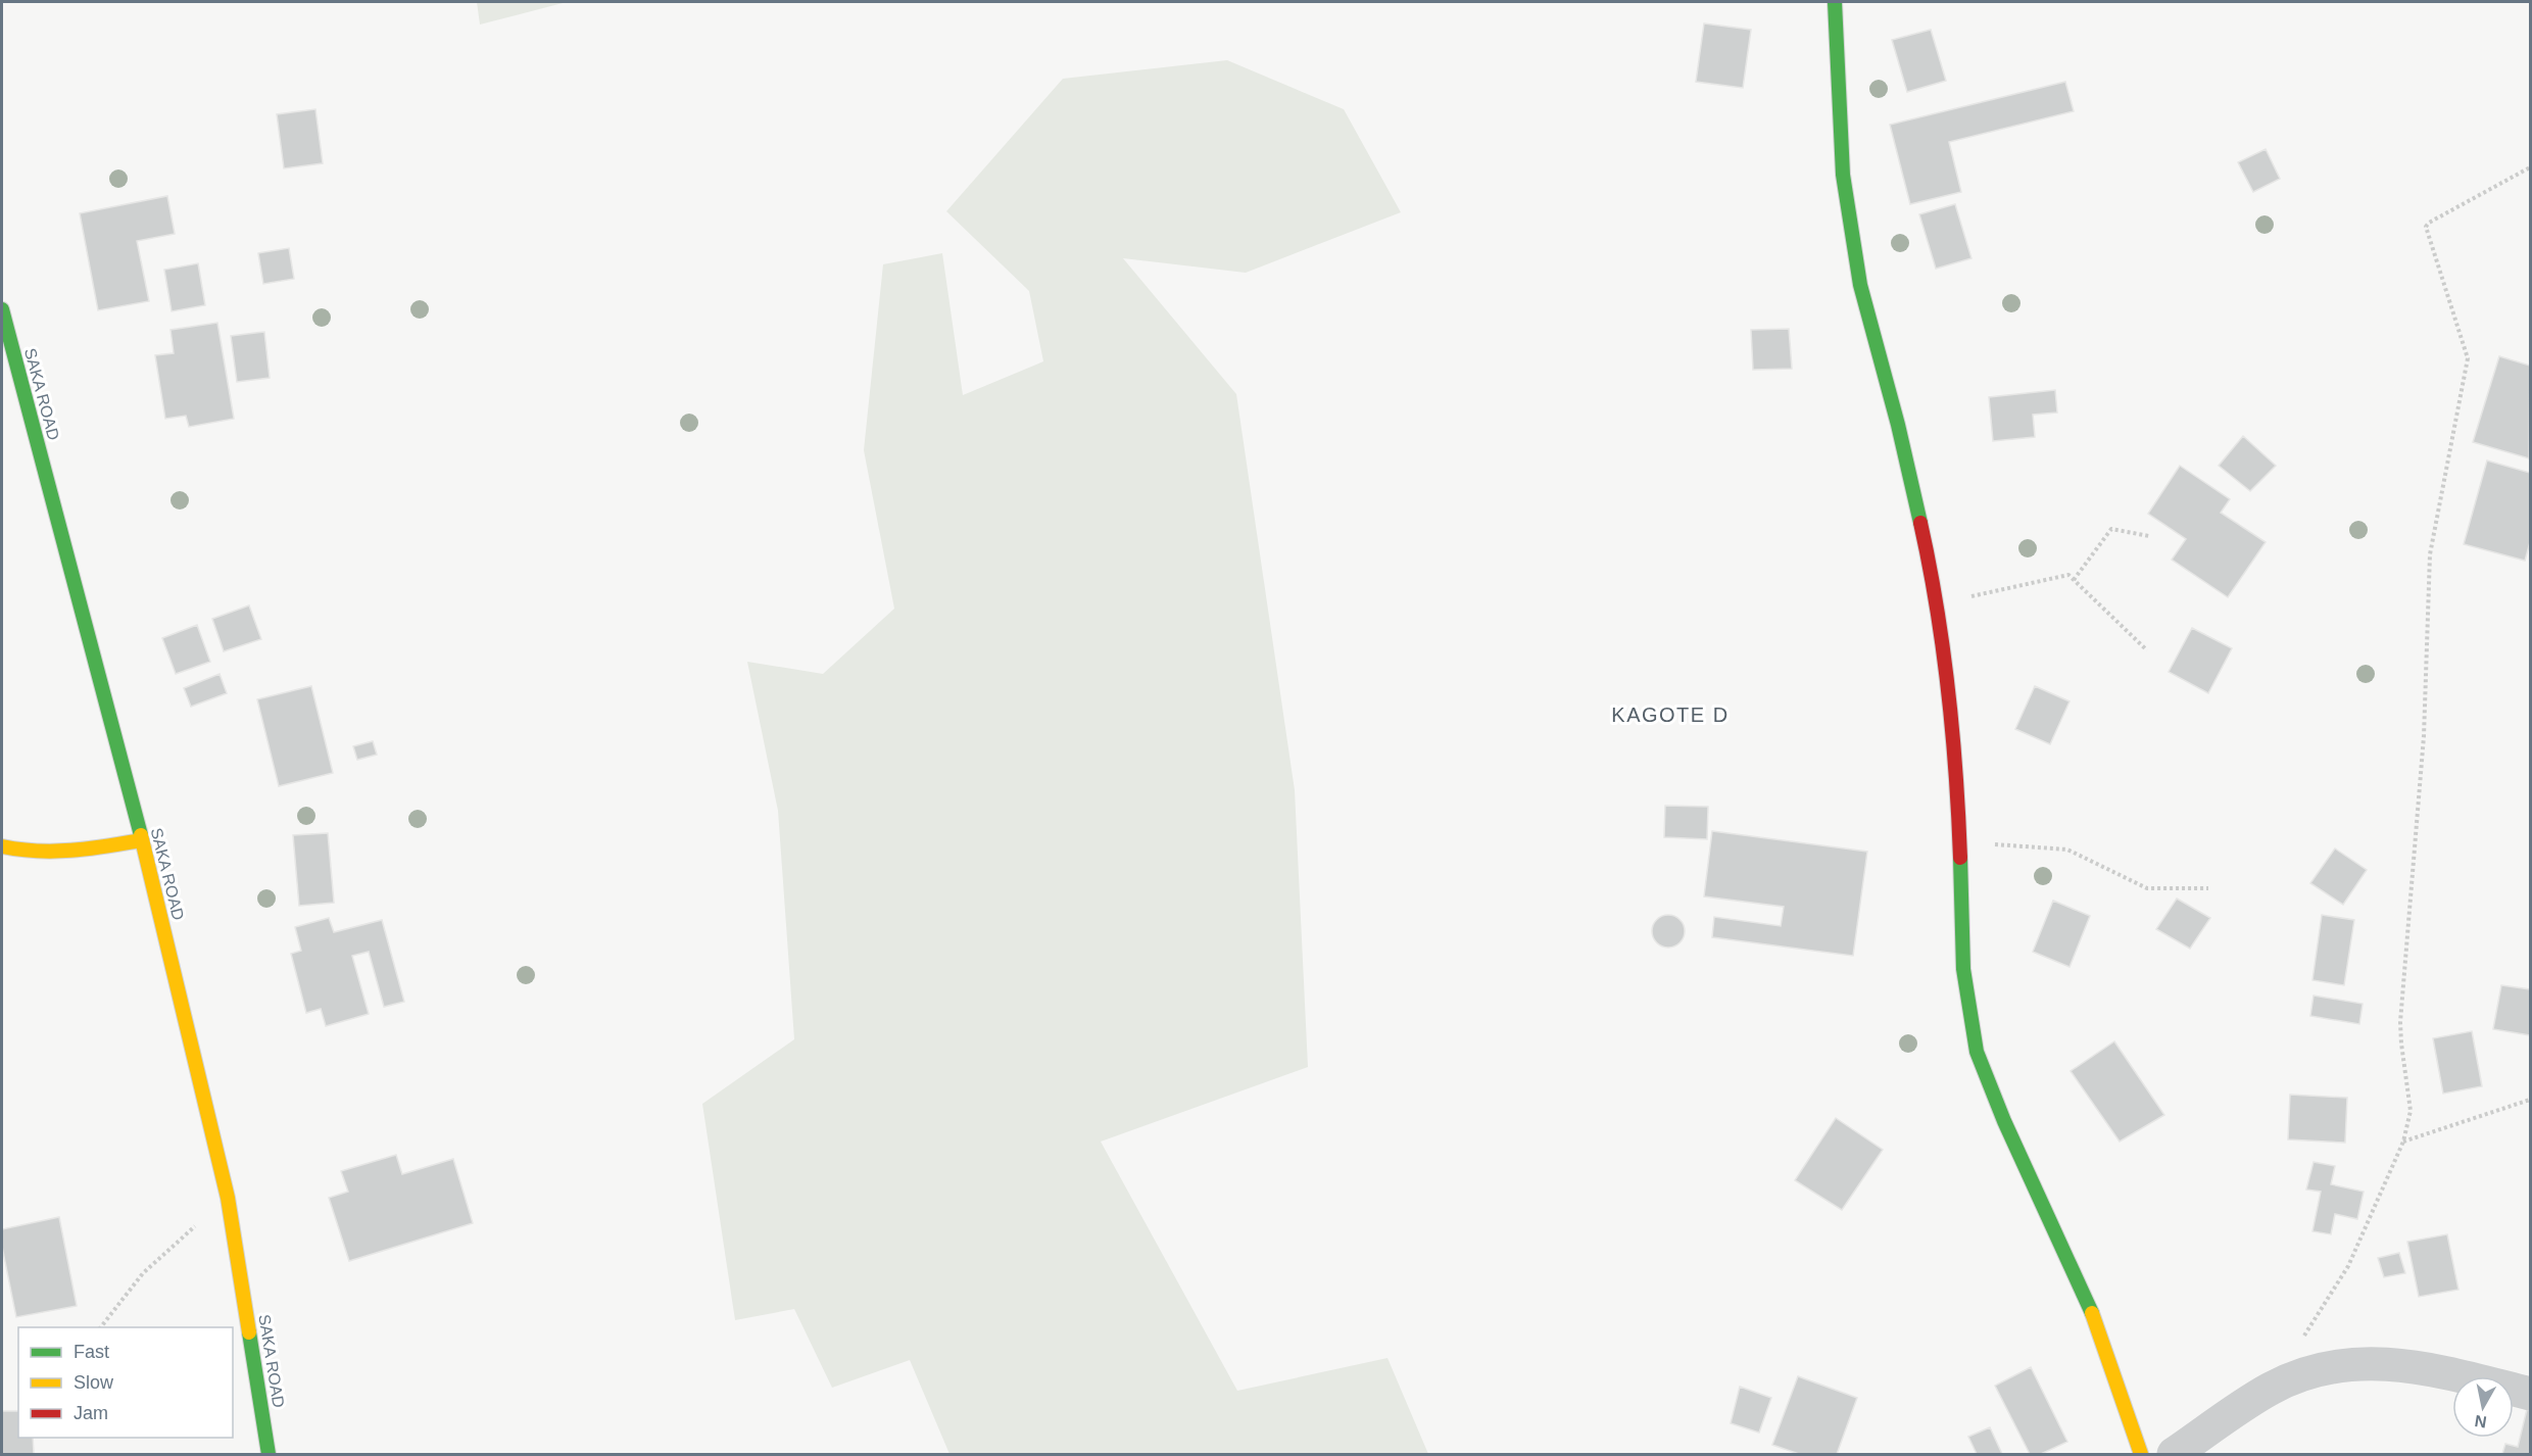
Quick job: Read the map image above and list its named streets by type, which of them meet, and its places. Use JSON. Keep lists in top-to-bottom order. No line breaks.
{"streets":{"street":["SAKA ROAD"]},"districts":["KAGOTE D"],"legend":["Fast","Slow","Jam"],"north":"bottom"}
